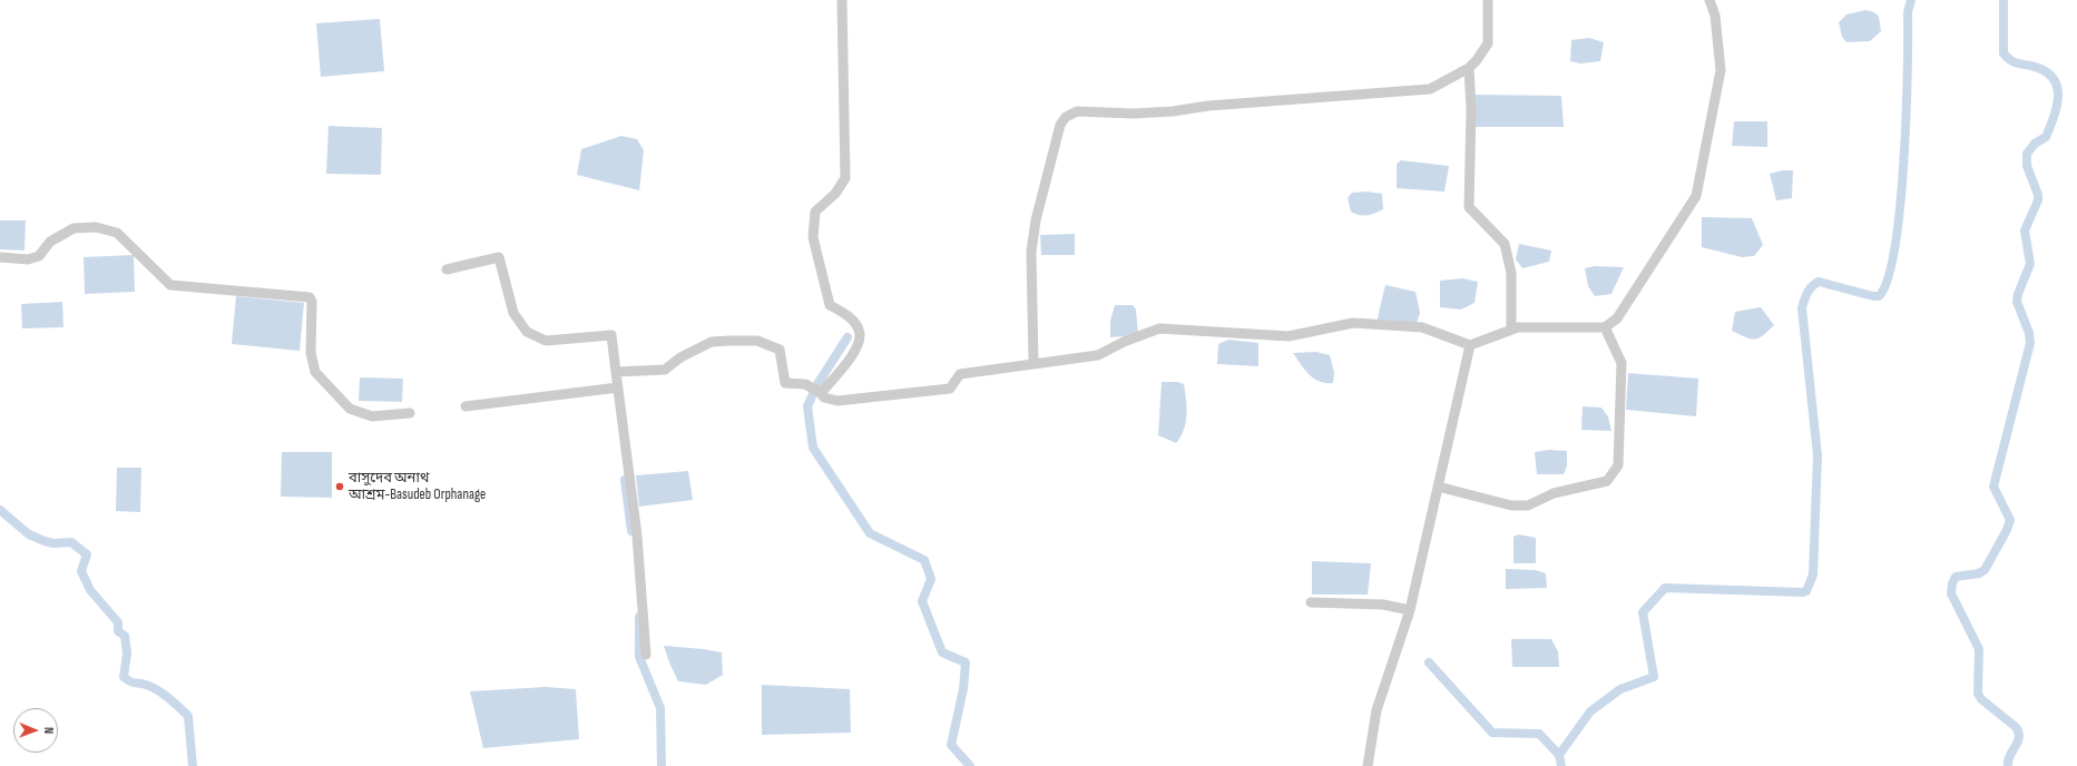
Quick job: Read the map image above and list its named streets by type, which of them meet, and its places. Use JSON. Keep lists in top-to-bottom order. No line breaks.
{"places":["বাসুদেব অনাথ আশ্রম-Basudeb Orphanage"],"north":"right"}
